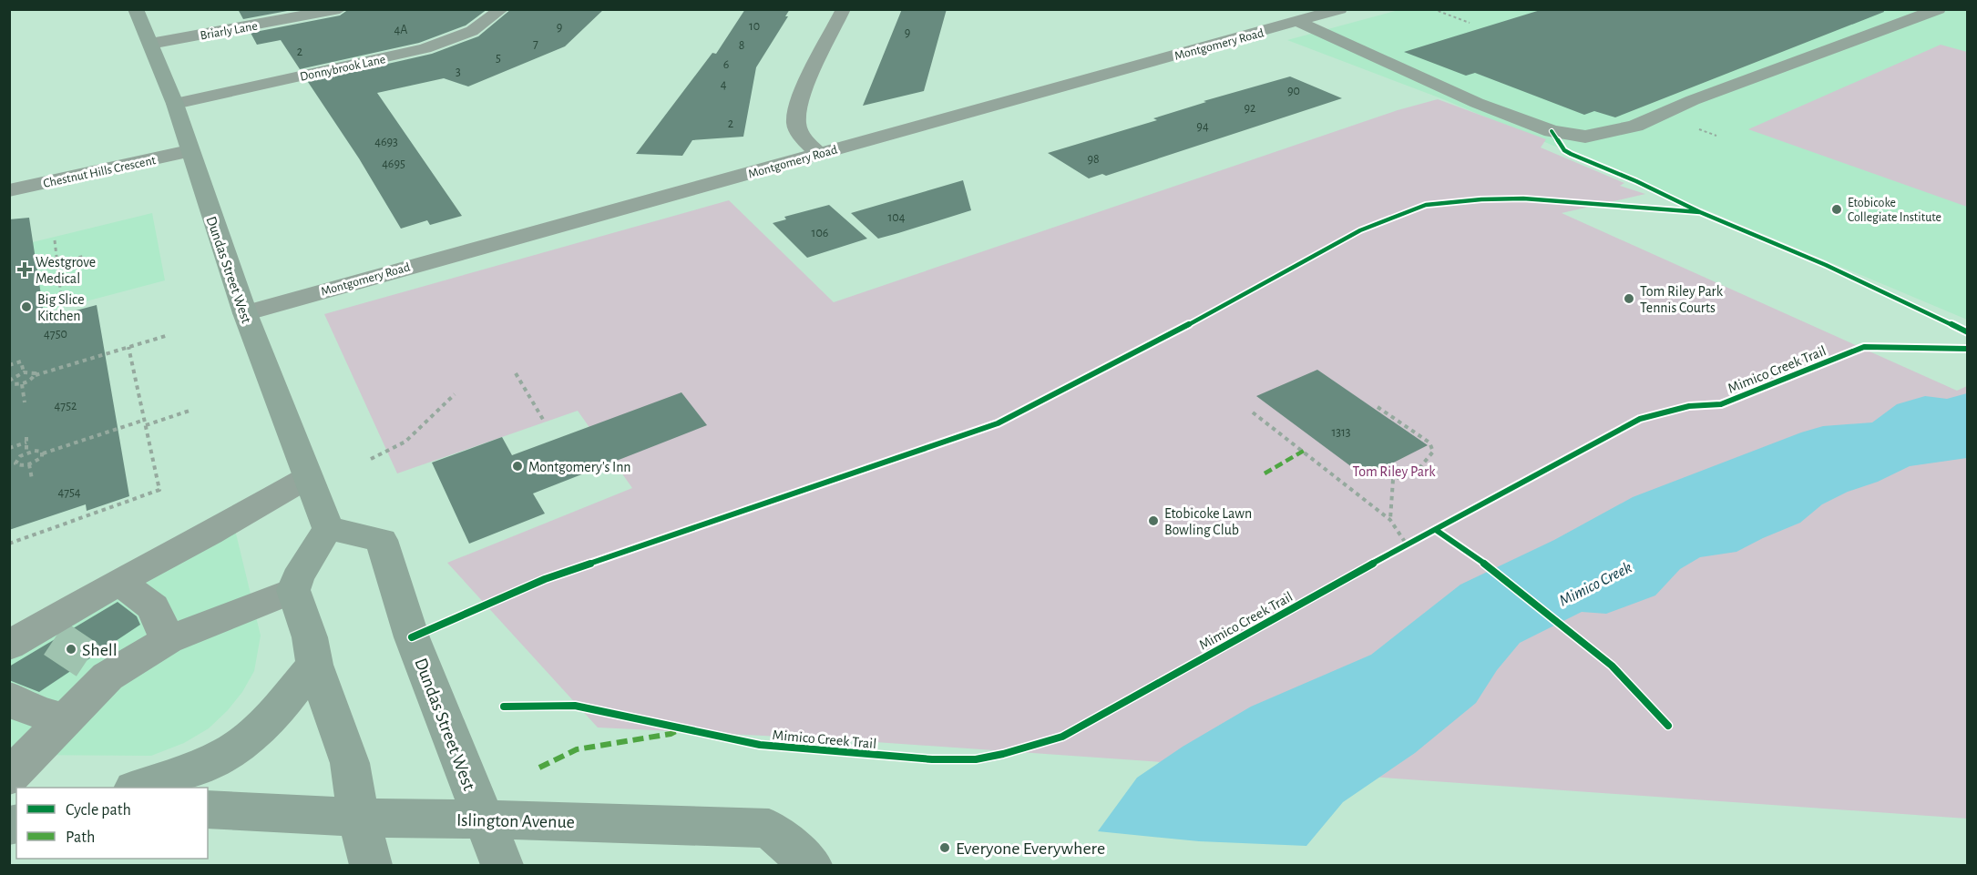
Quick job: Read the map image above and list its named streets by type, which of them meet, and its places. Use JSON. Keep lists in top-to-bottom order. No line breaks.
{"streets":{"main road":["Dundas Street West","Islington Avenue"],"street":["Briarly Lane","Montgomery Road","Donnybrook Lane","Chestnut Hills Crescent"],"cycle path":["Mimico Creek Trail"]},"crossings":[["Briarly Lane","Dundas Street West"],["Montgomery Road","Dundas Street West"],["Donnybrook Lane","Dundas Street West"],["Chestnut Hills Crescent","Dundas Street West"],["Dundas Street West","Islington Avenue"]],"water":["Mimico Creek"],"parks":["Tom Riley Park"],"places":{"other":["Etobicoke Collegiate Institute","Tom Riley Park Tennis Courts","Big Slice Kitchen","Montgomery's Inn","Etobicoke Lawn Bowling Club","Shell","Everyone Everywhere"],"health":["Westgrove Medical"]},"house_numbers":["10","9","4A","9","7","8","2","5","6","3","4","90","92","2","94","4693","98","4695","104","106","4750","4752","1313","4754"],"legend":["Cycle path","Path"]}
